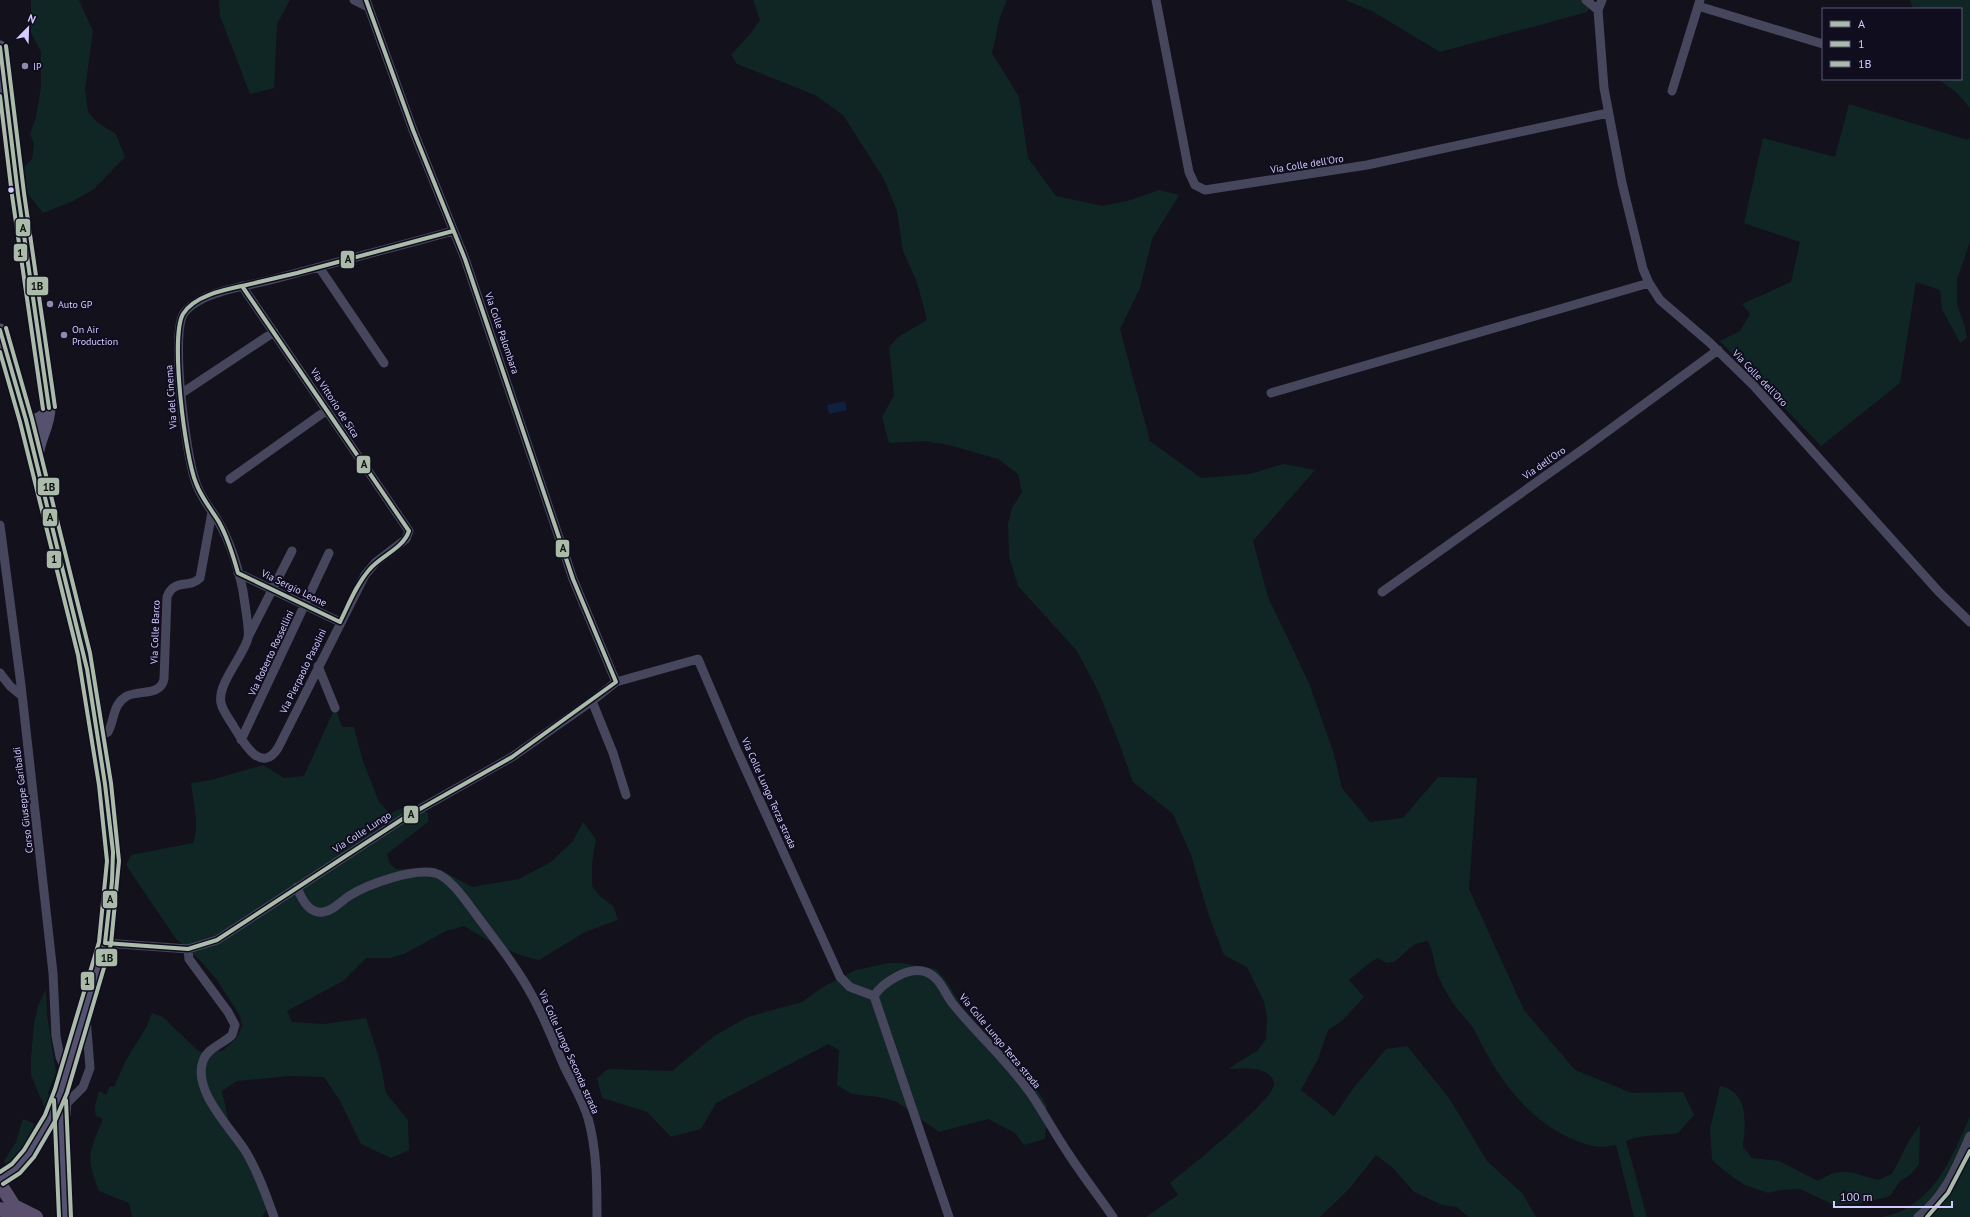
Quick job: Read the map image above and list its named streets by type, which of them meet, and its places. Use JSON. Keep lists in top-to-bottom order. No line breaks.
{"streets":{"street":["Via Colle dell'Oro","Via Colle Palombara","Via del Cinema","Via Vittorio de Sica","Via dell'Oro","Via Sergio Leone","Via Colle Barco","Via Roberto Rossellini","Via Pierpaolo Pasolini","Via Colle Lungo Terza strada","Corso Giuseppe Garibaldi","Via Colle Lungo","Via Colle Lungo Seconda strada"]},"crossings":[["Via Colle dell'Oro","Via dell'Oro"],["Via Colle Palombara","Via del Cinema"],["Via Colle Palombara","Via Colle Lungo Terza strada"],["Via Colle Palombara","Via Colle Lungo"],["Via del Cinema","Via Vittorio de Sica"],["Via del Cinema","Via Sergio Leone"],["Via del Cinema","Via Colle Barco"],["Via Vittorio de Sica","Via Pierpaolo Pasolini"],["Via Sergio Leone","Via Roberto Rossellini"],["Via Sergio Leone","Via Pierpaolo Pasolini"],["Via Roberto Rossellini","Via Pierpaolo Pasolini"],["Via Colle Lungo Terza strada","Via Colle Lungo"],["Via Colle Lungo","Via Colle Lungo Seconda strada"]],"places":["IP","Auto GP","On Air Production"],"lines":["transit line A","transit line 1B","transit line 1"],"legend":["A","1","1B"],"scale_bar":"100 m","north":"top right"}
